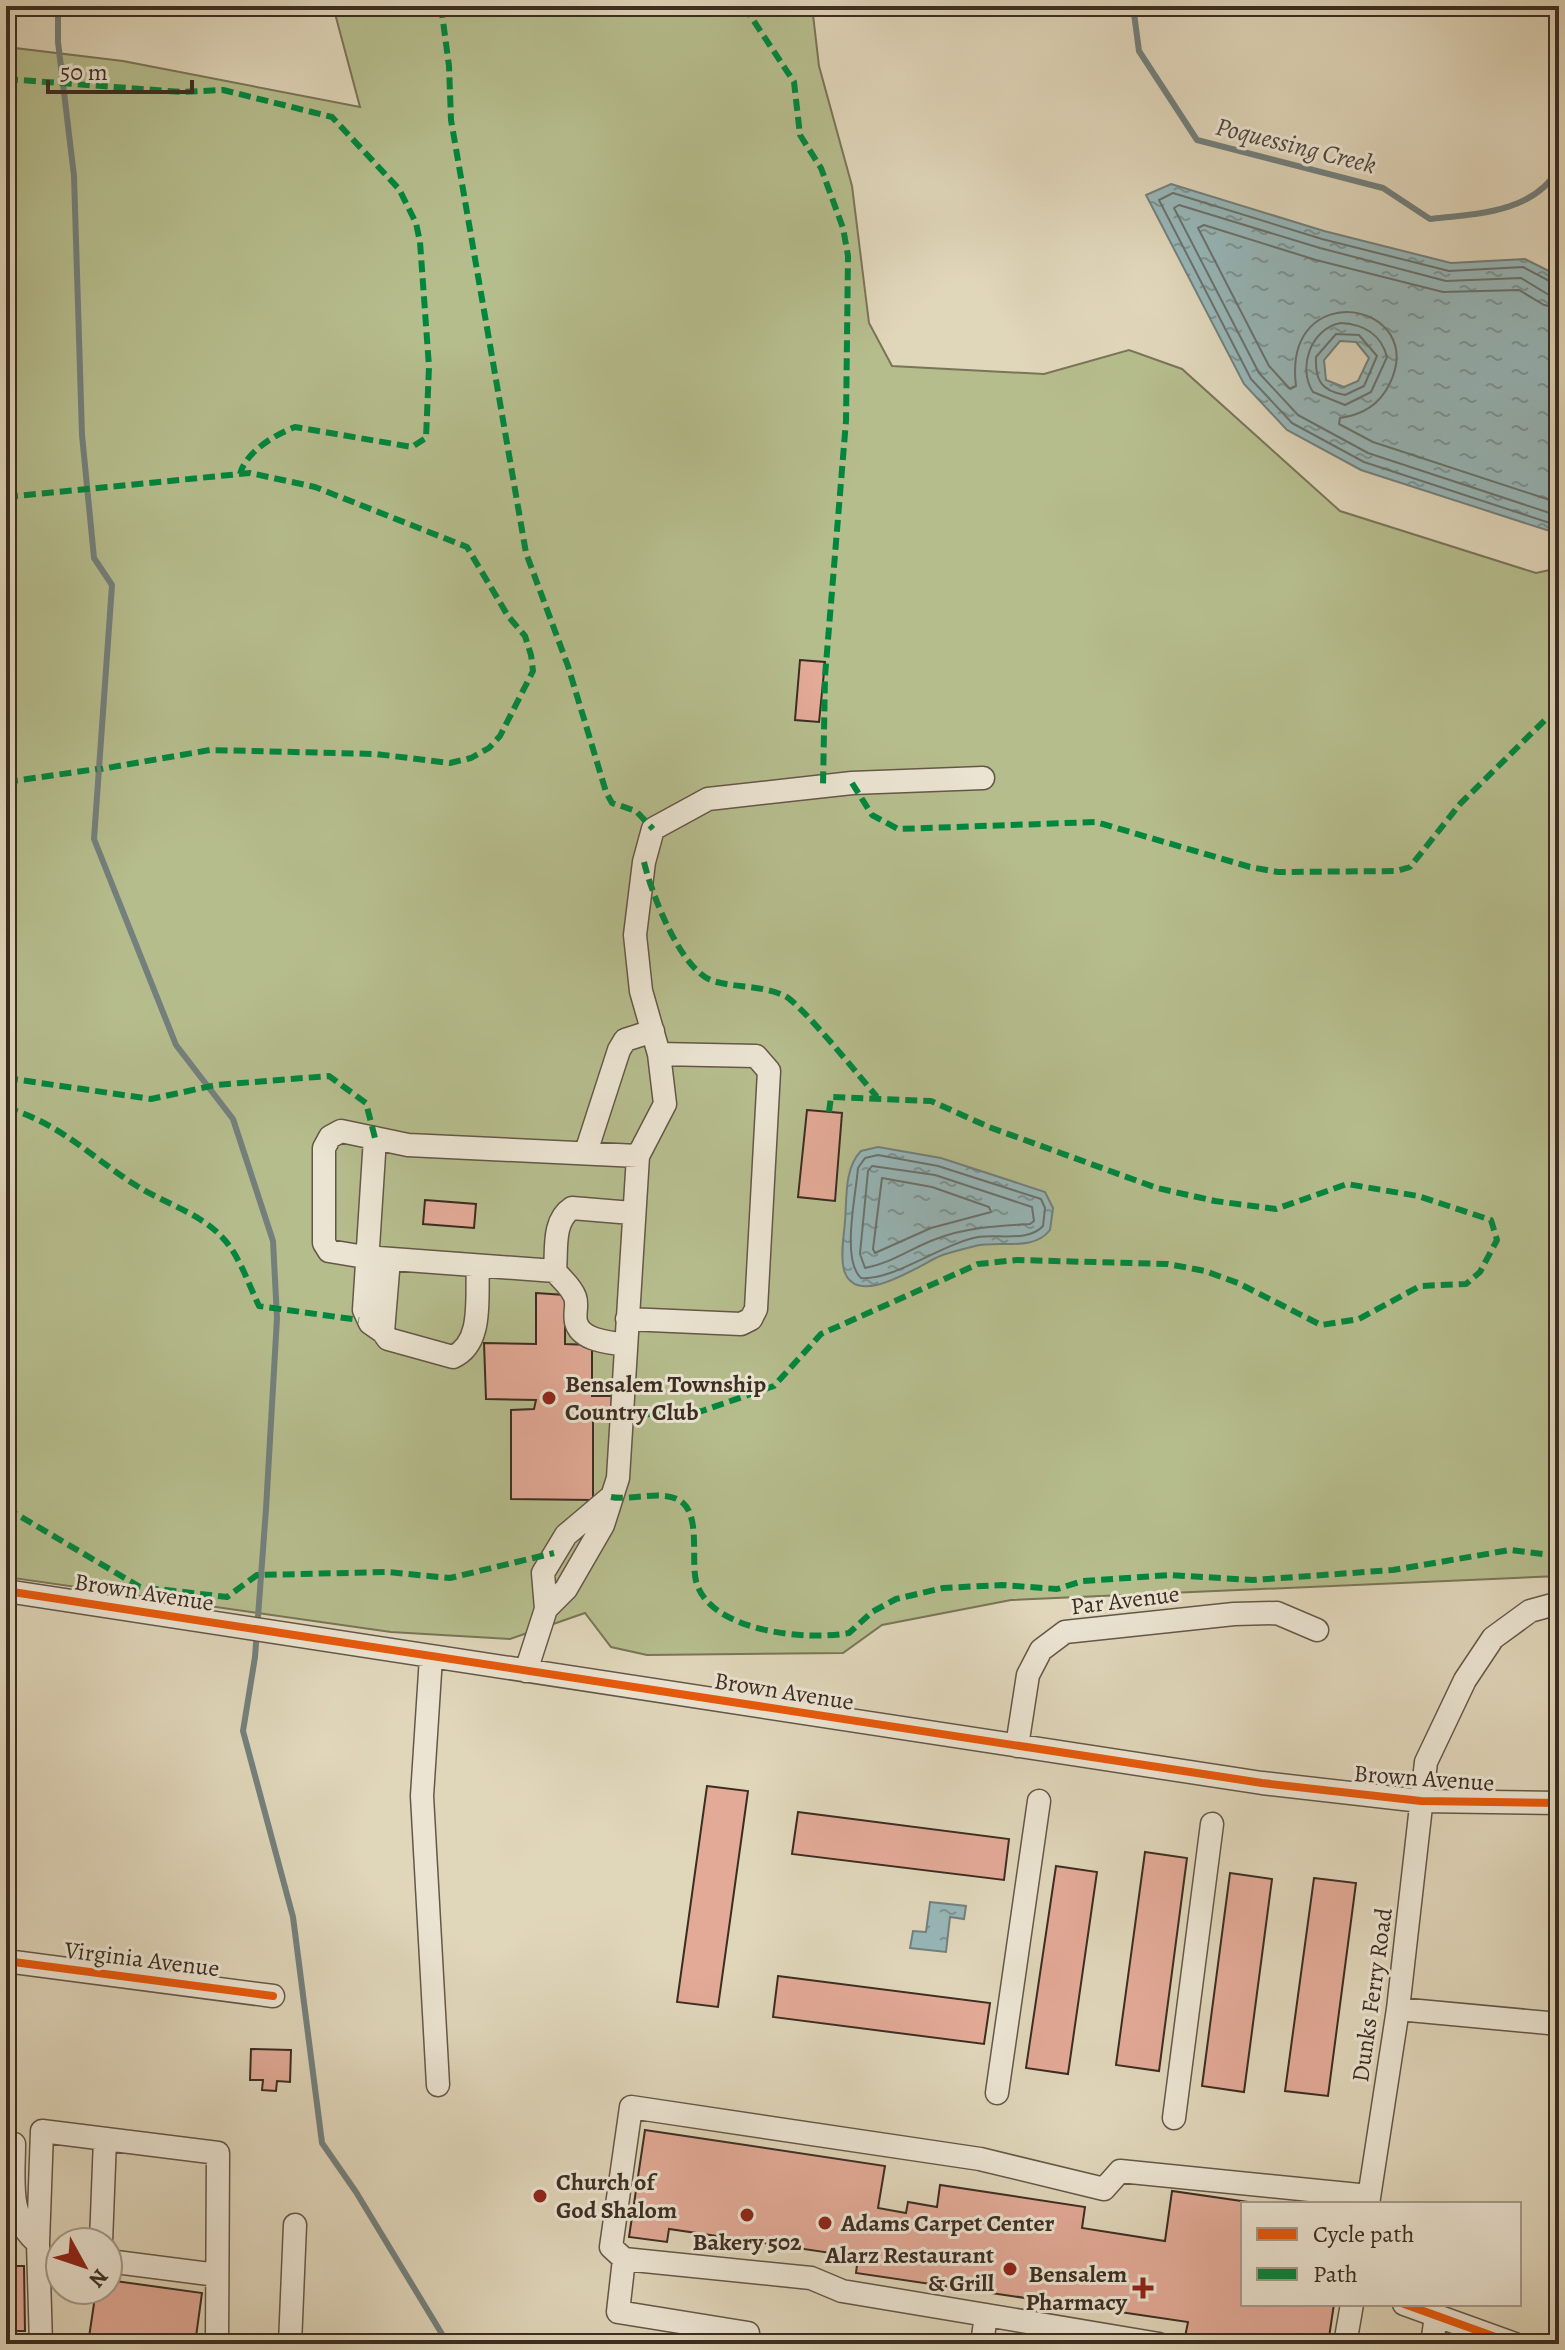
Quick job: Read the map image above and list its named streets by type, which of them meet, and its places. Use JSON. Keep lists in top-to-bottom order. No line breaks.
{"streets":{"street":["Brown Avenue","Par Avenue","Virginia Avenue","Dunks Ferry Road"]},"crossings":[["Brown Avenue","Par Avenue"],["Brown Avenue","Dunks Ferry Road"]],"water":["Poquessing Creek"],"places":{"other":["Bensalem Township Country Club","Church of God Shalom","Bakery 502","Adams Carpet Center","Alarz Restaurant & Grill"],"health":["Bensalem Pharmacy"]},"legend":["Cycle path","Path"],"scale_bar":"50 m","north":"bottom right"}
